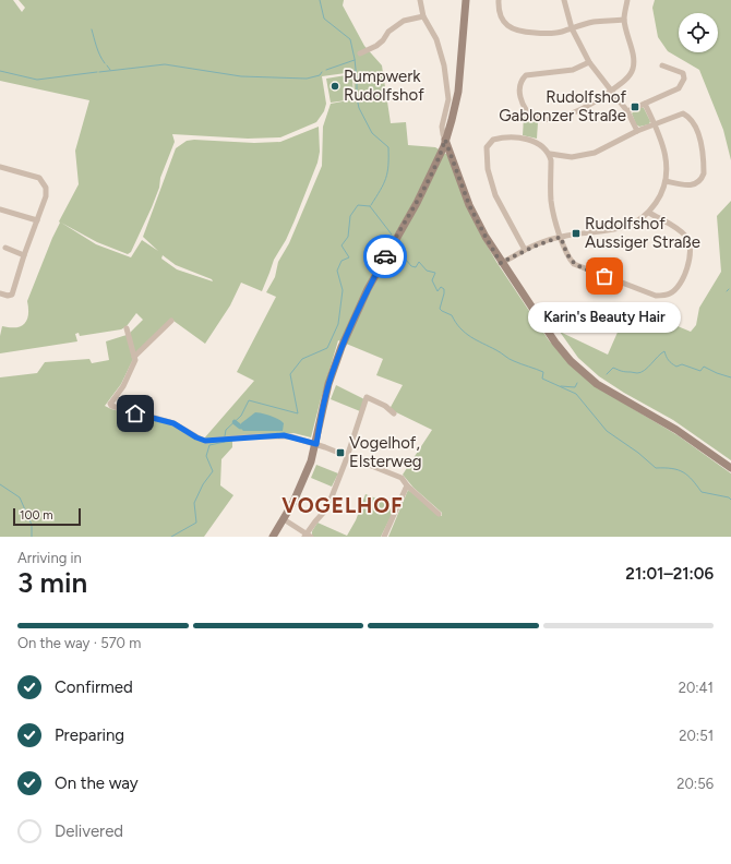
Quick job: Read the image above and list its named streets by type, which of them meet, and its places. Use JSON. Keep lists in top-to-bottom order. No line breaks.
{"districts":["VOGELHOF"],"places":{"other":["Pumpwerk Rudolfshof","Karin's Beauty Hair"],"transit":["Rudolfshof Gablonzer Straße","Rudolfshof Aussiger Straße","Vogelhof, Elsterweg"]},"scale_bar":"100 m","page":{"bubble":"Karin's Beauty Hair","scale":"100 m","heading":["3 min","Arriving in","21:01–21:06"],"bar":"On the way · 570 m","list":[["Confirmed","20:41"],["Preparing","20:51"],["On the way","20:56"],"Delivered"]}}
